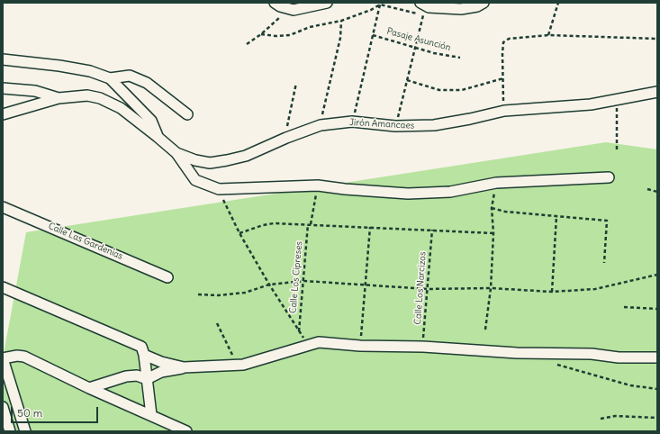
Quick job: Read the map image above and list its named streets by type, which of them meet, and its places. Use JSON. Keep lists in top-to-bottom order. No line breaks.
{"streets":{"street":["Jirón Amancaes","Calle Las Gardenias"],"path":["Pasaje Asunción","Calle Los Cipreses","Calle Los Narcizos"]},"scale_bar":"50 m"}
